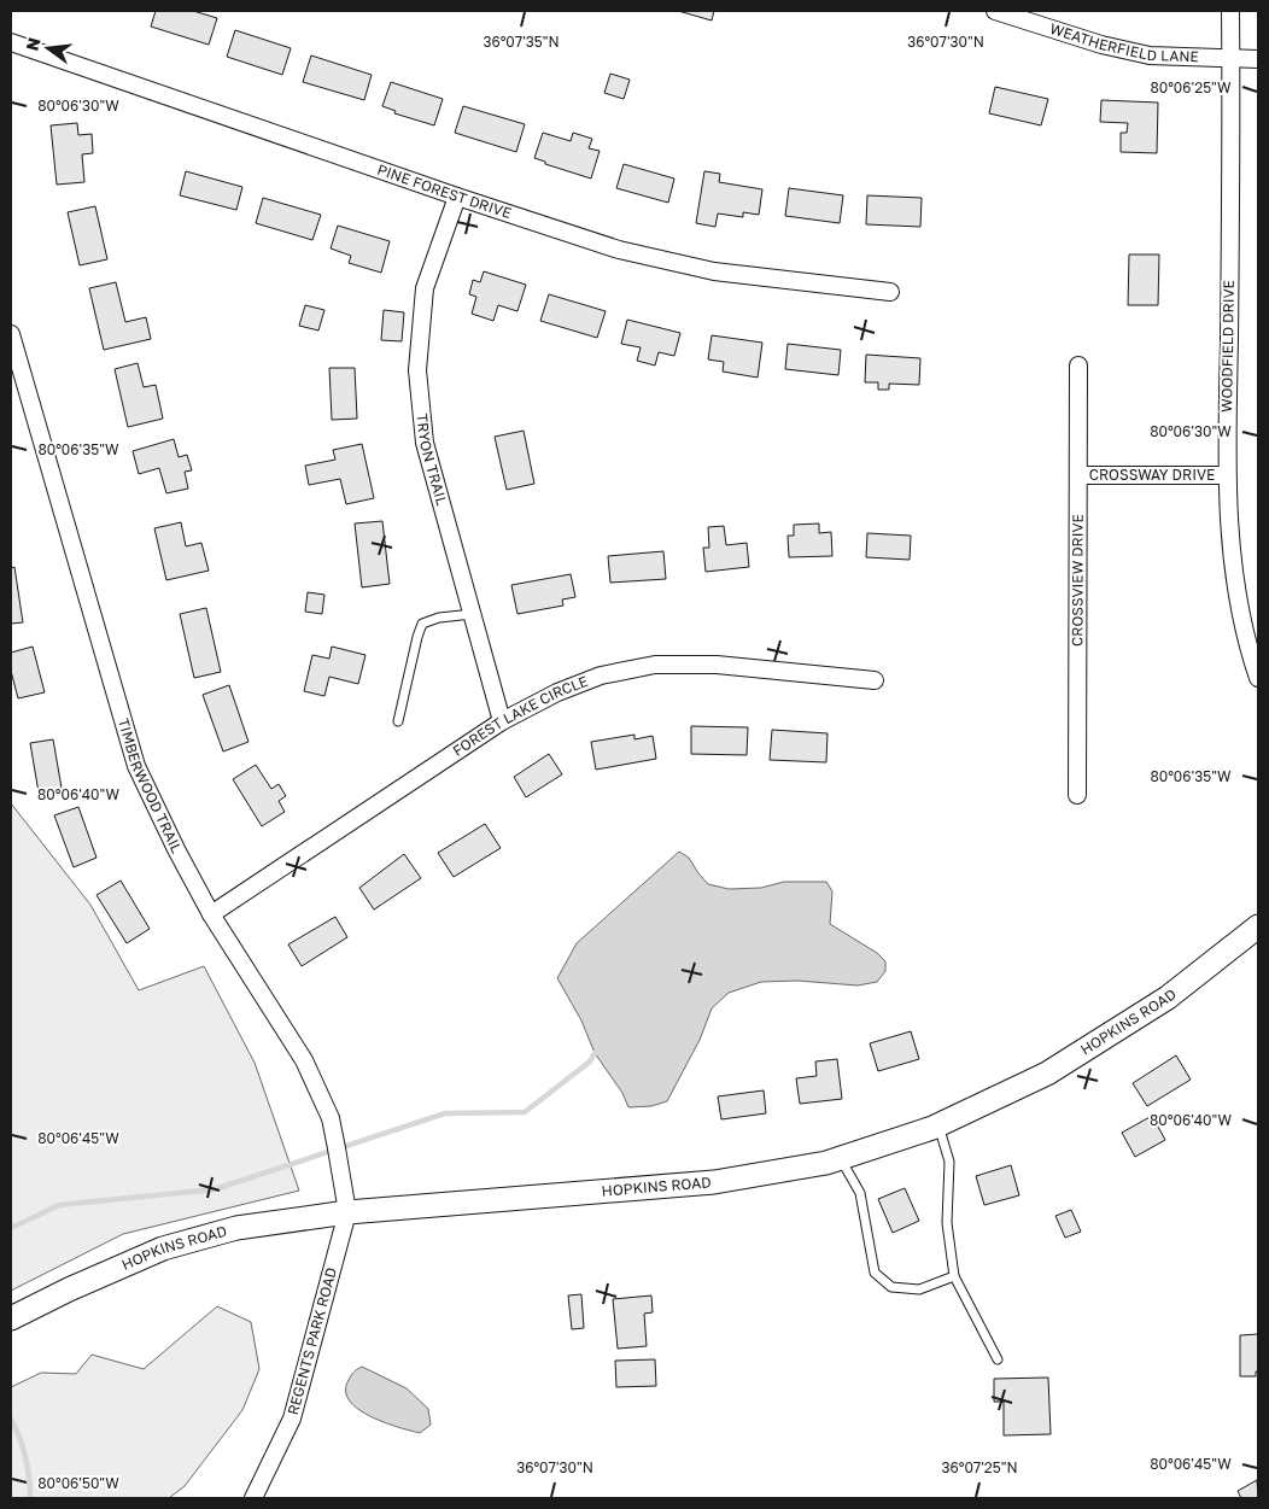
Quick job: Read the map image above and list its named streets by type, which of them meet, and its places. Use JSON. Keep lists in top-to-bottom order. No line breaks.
{"streets":{"main road":["HOPKINS ROAD"],"street":["WEATHERFIELD LANE","PINE FOREST DRIVE","WOODFIELD DRIVE","TRYON TRAIL","CROSSWAY DRIVE","CROSSVIEW DRIVE","FOREST LAKE CIRCLE","TIMBERWOOD TRAIL","REGENTS PARK ROAD"]},"crossings":[["WEATHERFIELD LANE","WOODFIELD DRIVE"],["PINE FOREST DRIVE","TRYON TRAIL"],["WOODFIELD DRIVE","CROSSWAY DRIVE"],["TRYON TRAIL","FOREST LAKE CIRCLE"],["CROSSWAY DRIVE","CROSSVIEW DRIVE"],["FOREST LAKE CIRCLE","TIMBERWOOD TRAIL"],["TIMBERWOOD TRAIL","HOPKINS ROAD"],["TIMBERWOOD TRAIL","REGENTS PARK ROAD"],["HOPKINS ROAD","REGENTS PARK ROAD"]],"north":"left","coordinates":["36°07'35\"N","36°07'30\"N","80°06'25\"W","80°06'30\"W","80°06'35\"W","80°06'40\"W","80°06'45\"W","36°07'25\"N","80°06'50\"W"]}
